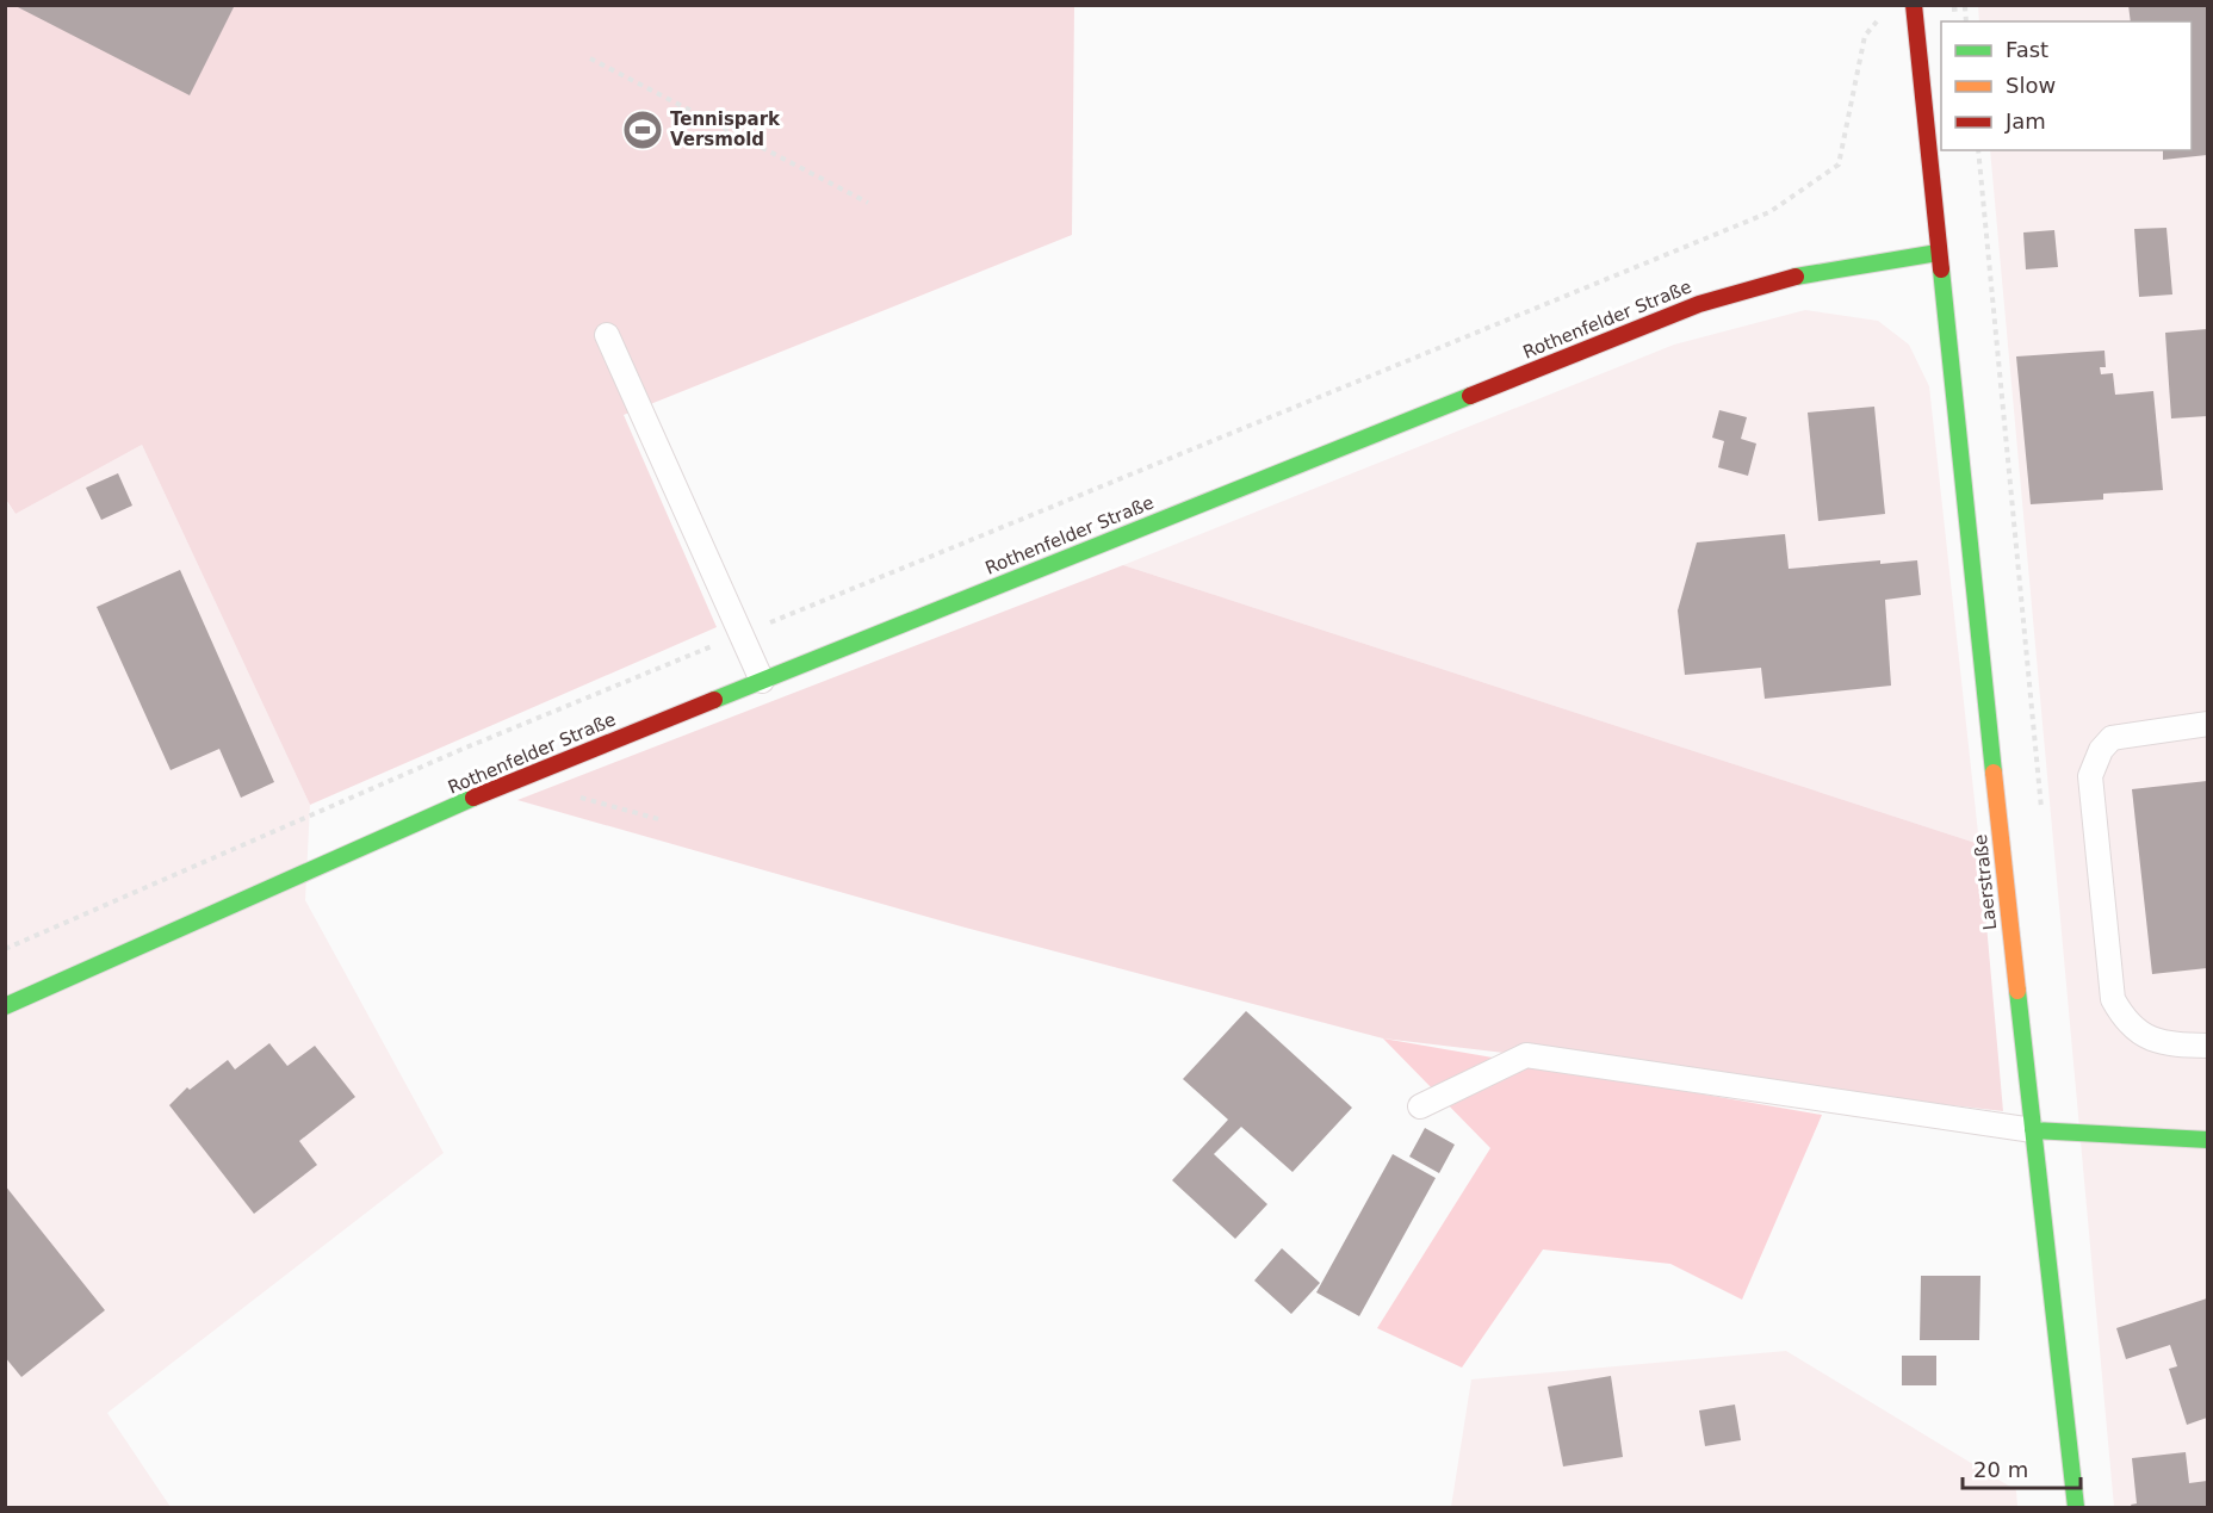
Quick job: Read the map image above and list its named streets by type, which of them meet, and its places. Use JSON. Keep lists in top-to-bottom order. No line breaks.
{"streets":{"street":["Rothenfelder Straße","Laerstraße"]},"crossings":[["Rothenfelder Straße","Laerstraße"]],"places":{"sports":["Tennispark Versmold"]},"legend":["Fast","Slow","Jam"],"scale_bar":"20 m"}
